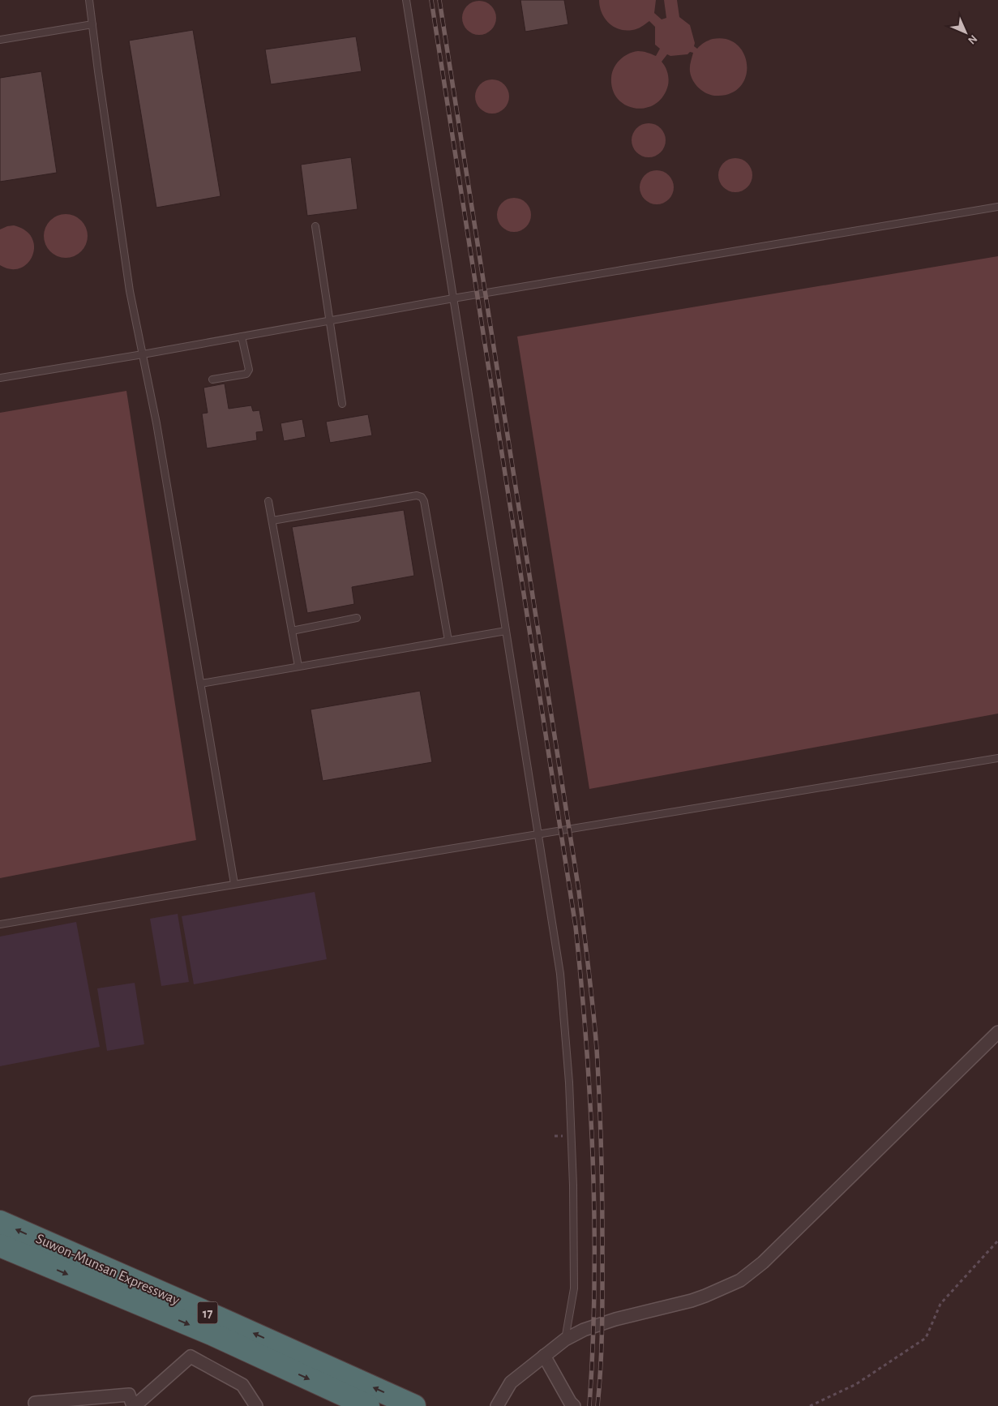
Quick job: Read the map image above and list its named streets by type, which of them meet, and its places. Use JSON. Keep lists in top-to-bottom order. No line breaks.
{"streets":{"highway":["Suwon-Munsan Expressway","17"]},"north":"bottom right"}
